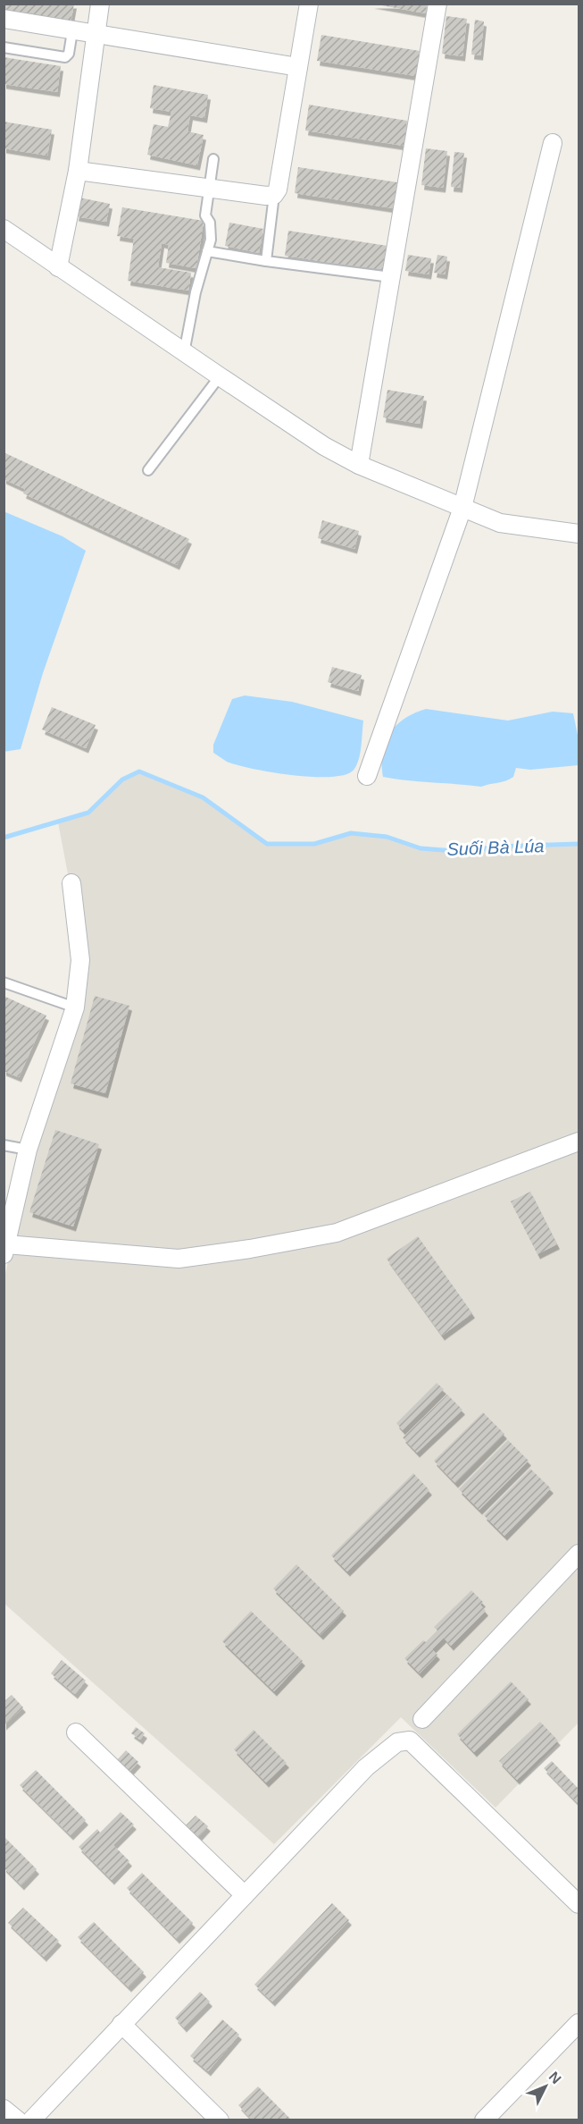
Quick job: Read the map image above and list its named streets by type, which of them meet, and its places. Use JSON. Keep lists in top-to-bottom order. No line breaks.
{"water":["Suối Bà Lúa"],"north":"top right"}
